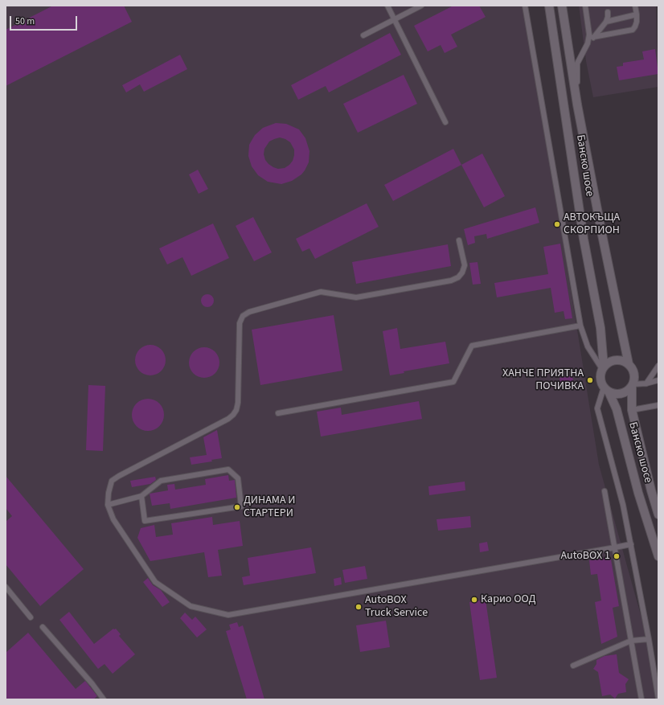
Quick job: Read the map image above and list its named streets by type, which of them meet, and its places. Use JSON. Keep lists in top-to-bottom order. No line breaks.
{"streets":{"main road":["Банско шосе"]},"places":["АВТОКЪЩА СКОРПИОН","ХАНЧЕ ПРИЯТНА ПОЧИВКА","ДИНАМА И СТАРТЕРИ","AutoBOX 1","Карио ООД","AutoBOX Truck Service"],"scale_bar":"50 m"}
